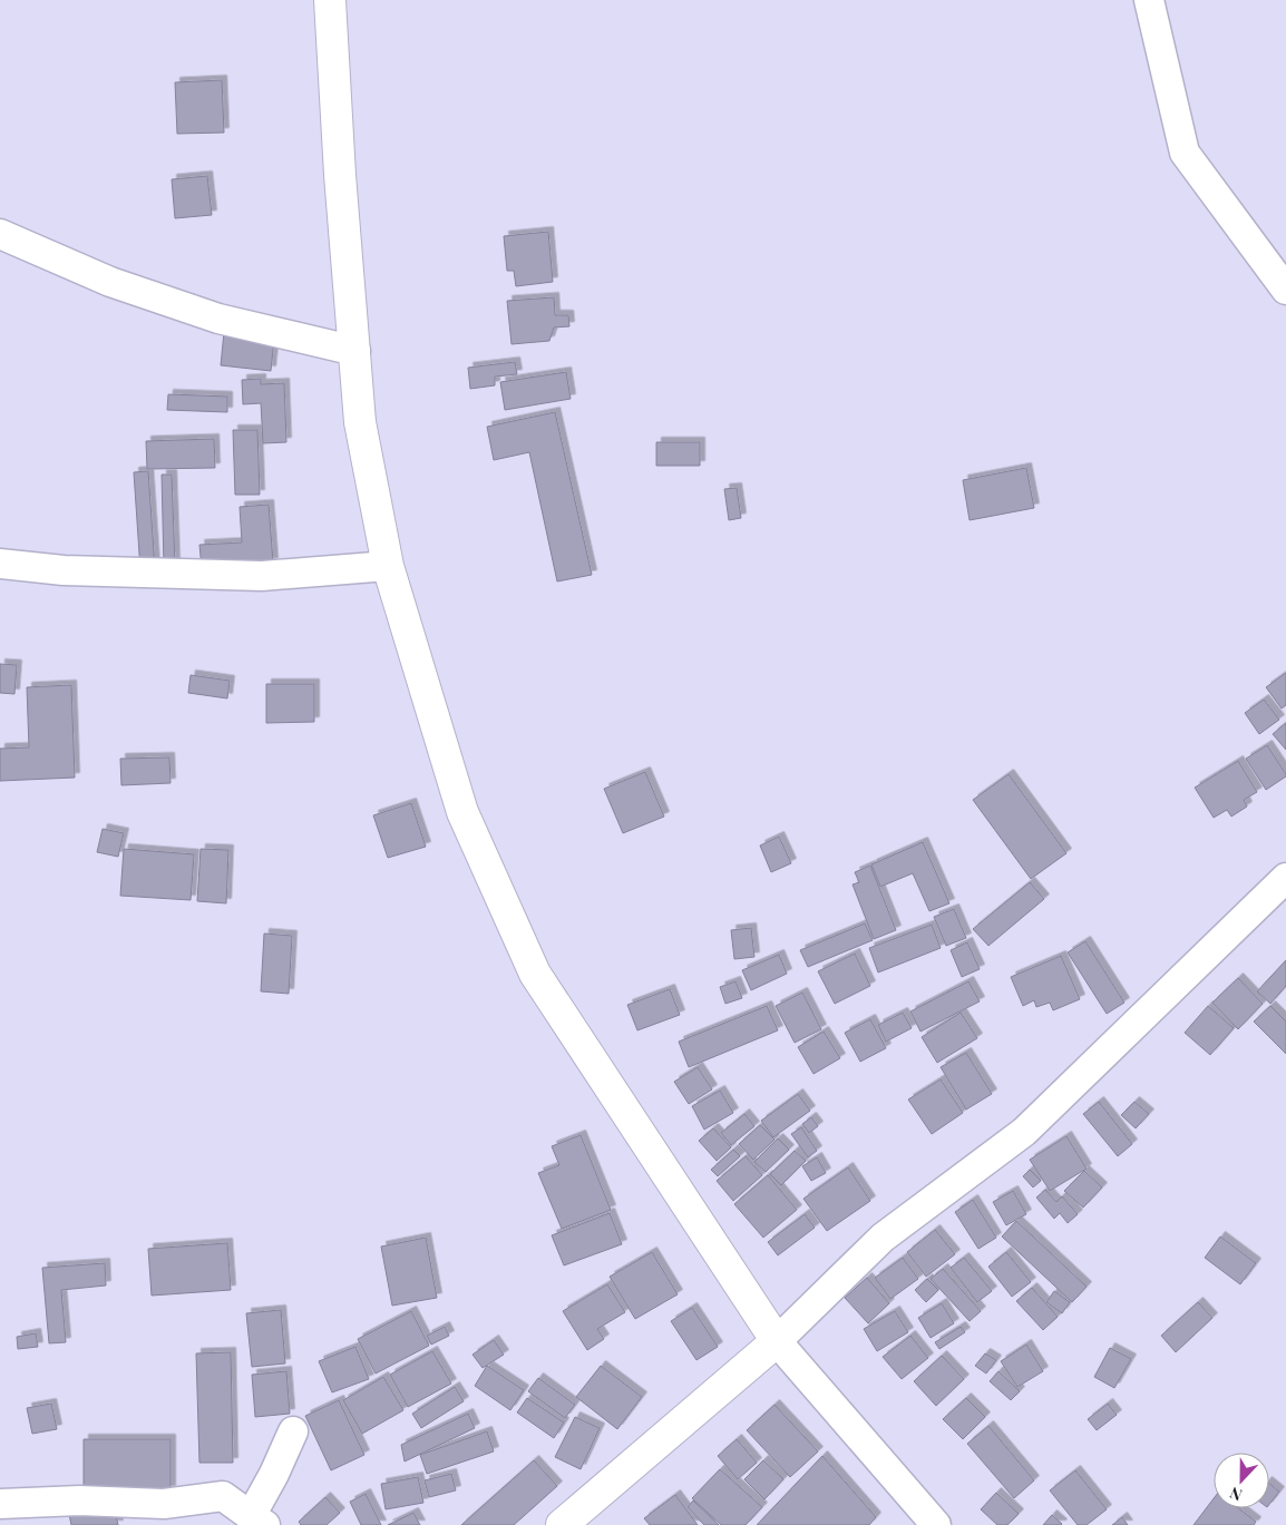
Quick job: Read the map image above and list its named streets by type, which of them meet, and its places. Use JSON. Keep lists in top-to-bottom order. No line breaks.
{"north":"bottom"}
